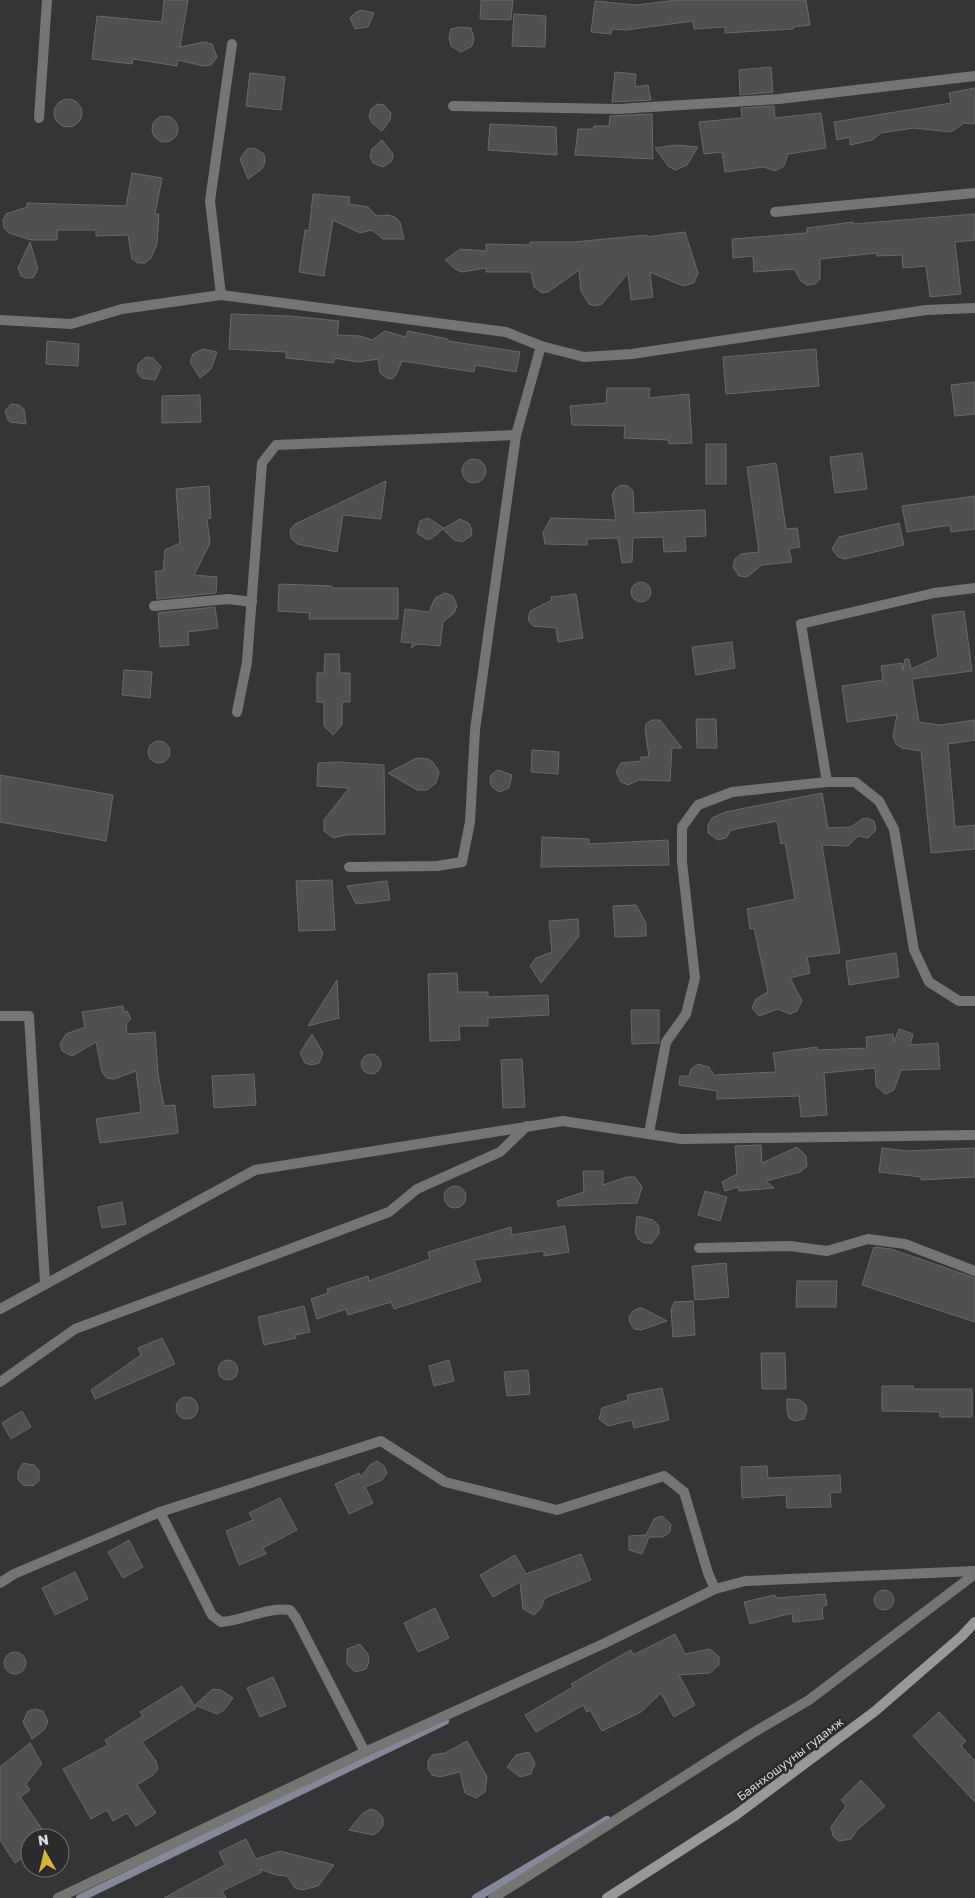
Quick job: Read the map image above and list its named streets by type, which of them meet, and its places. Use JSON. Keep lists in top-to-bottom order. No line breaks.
{"streets":{"main road":["Баянхошууны гудамж"]},"north":"top"}
